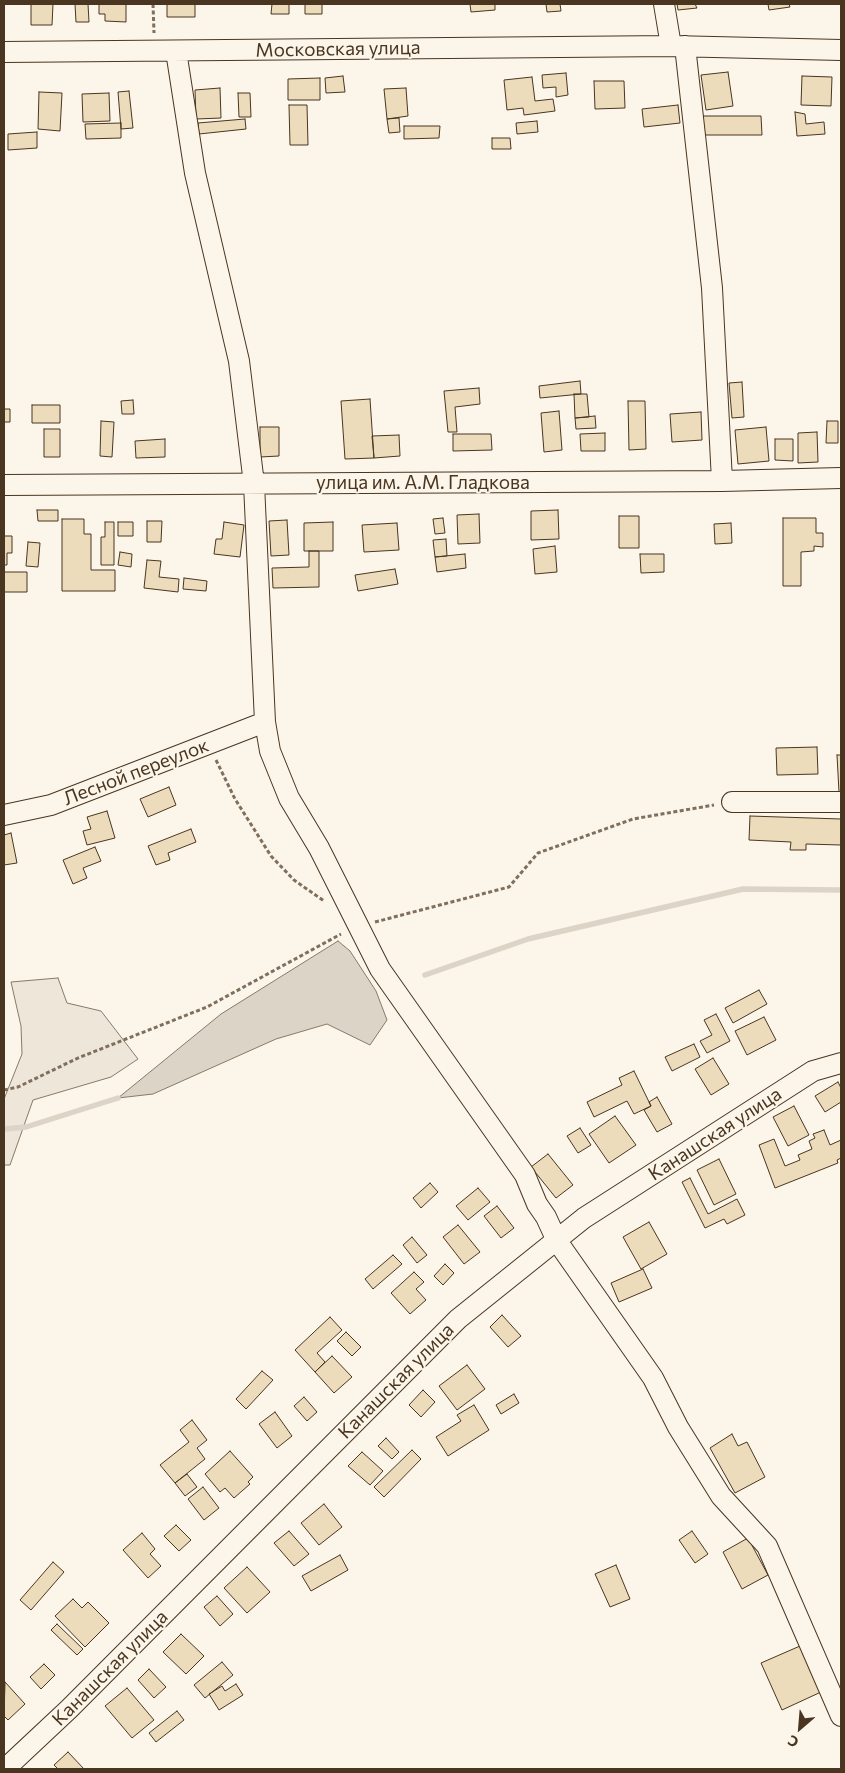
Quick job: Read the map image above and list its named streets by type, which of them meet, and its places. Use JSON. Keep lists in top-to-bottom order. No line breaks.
{"streets":{"street":["Московская улица","улица им. А.М. Гладкова","Лесной переулок","Канашская улица"]},"north":"bottom left"}
